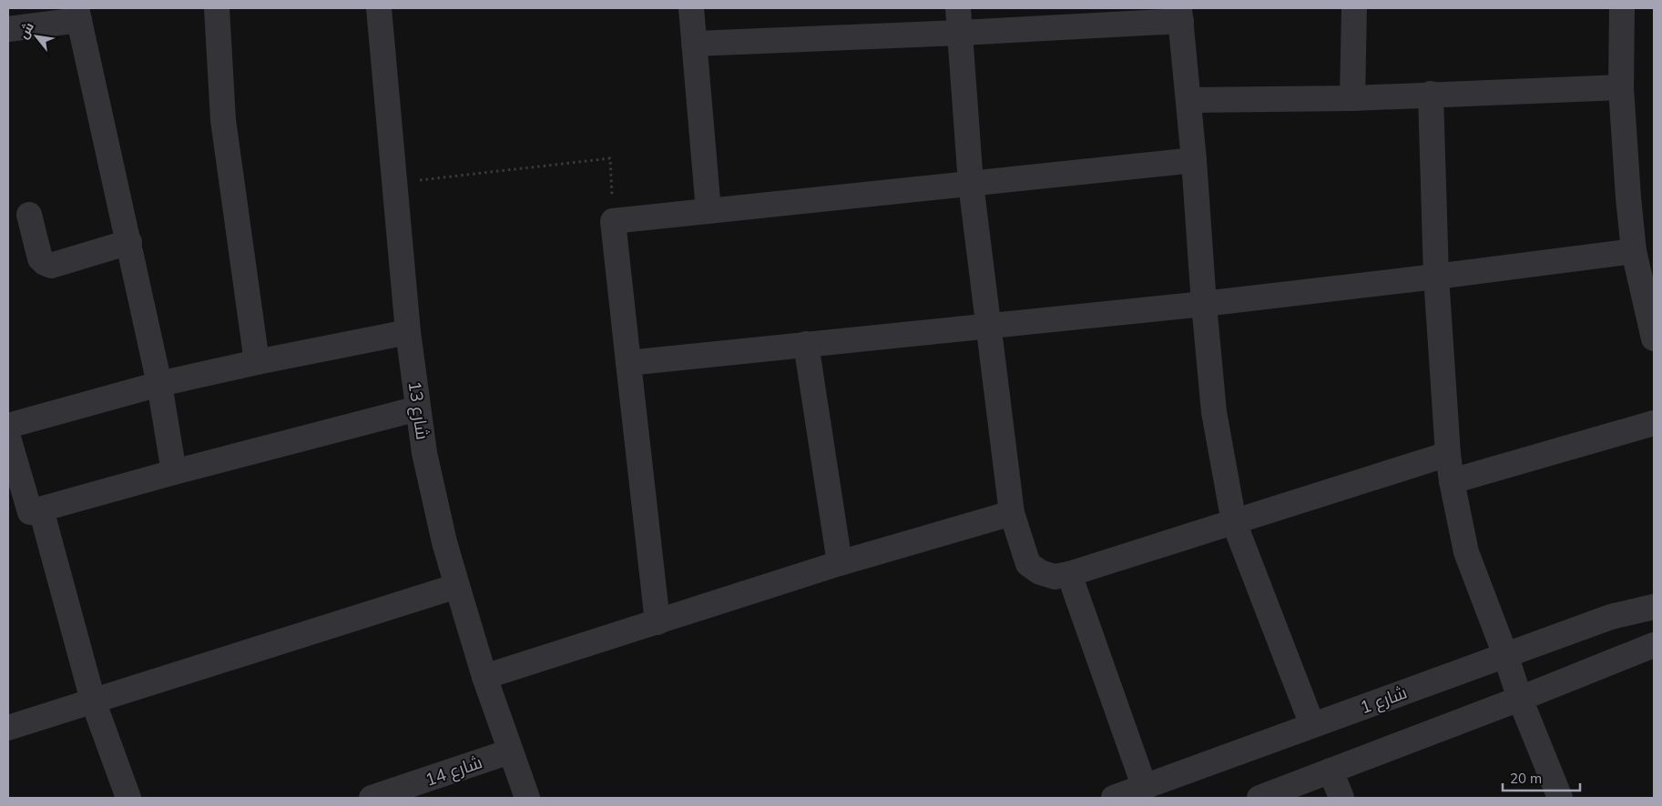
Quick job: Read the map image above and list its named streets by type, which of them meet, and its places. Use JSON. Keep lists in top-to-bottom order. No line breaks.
{"streets":{"street":["شارع 13","شارع 1","شارع 14"]},"crossings":[["شارع 13","شارع 14"]],"scale_bar":"20 m","north":"top left"}
